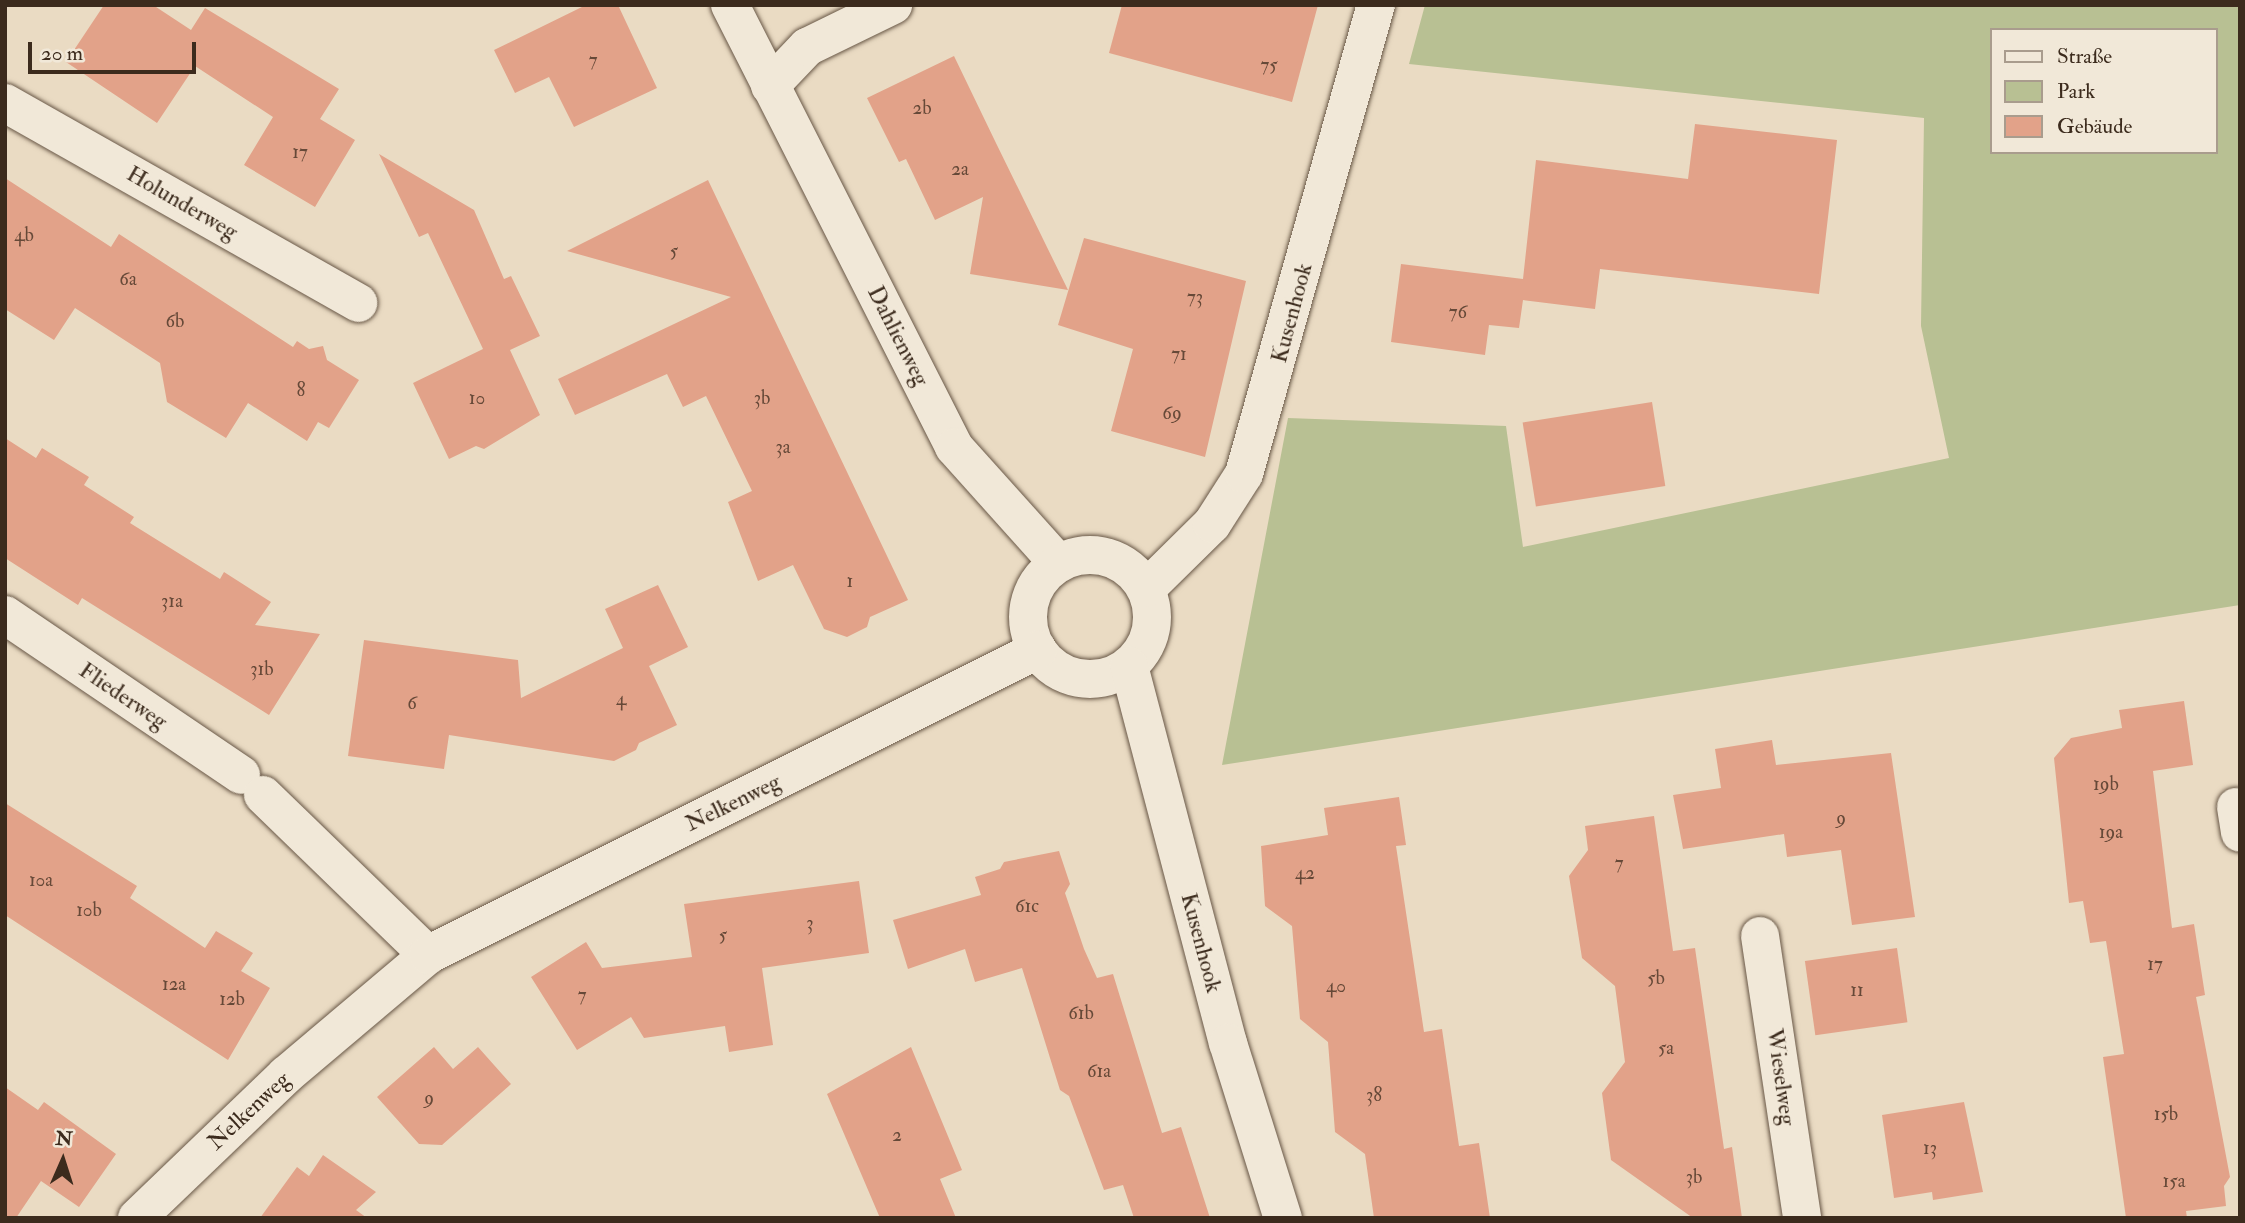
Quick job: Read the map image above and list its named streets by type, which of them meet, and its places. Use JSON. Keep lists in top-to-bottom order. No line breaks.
{"streets":{"street":["Holunderweg","Kusenhook","Dahlienweg","Fliederweg","Nelkenweg","Wieselweg"]},"crossings":[["Kusenhook","Dahlienweg"],["Kusenhook","Nelkenweg"],["Dahlienweg","Nelkenweg"],["Fliederweg","Nelkenweg"]],"house_numbers":["7","75","2b","17","2a","4b","5","6a","73","76","6b","71","8","10","3b","69","3a","1","31a","31b","4","6","19b","9","19a","7","42","10a","61c","10b","3","5","17","5b","12a","40","11","7","12b","61b","5a","61a","38","9","15b","2","13","3b","15a"],"legend":["Straße","Park","Gebäude"],"scale_bar":"20 m","north":"top"}
